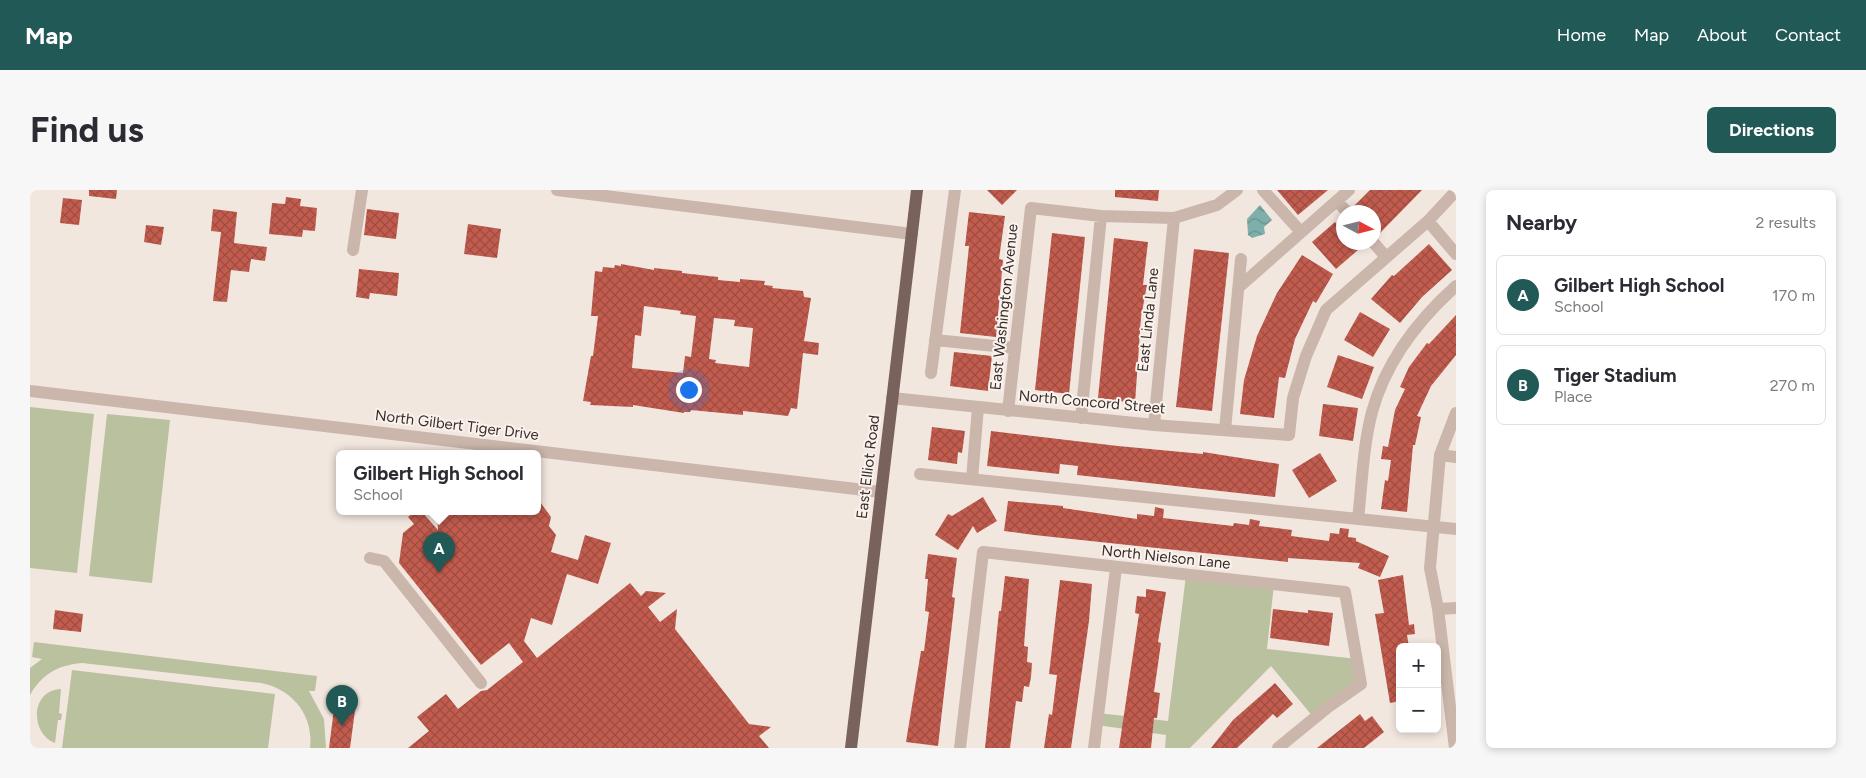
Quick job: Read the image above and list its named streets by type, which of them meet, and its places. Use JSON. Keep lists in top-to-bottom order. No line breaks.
{"streets":{"main road":["East Elliot Road"],"street":["East Washington Avenue","East Linda Lane","North Concord Street","North Gilbert Tiger Drive","North Nielson Lane"]},"crossings":[["East Washington Avenue","North Concord Street"],["East Linda Lane","North Concord Street"],["North Concord Street","East Elliot Road"],["North Gilbert Tiger Drive","East Elliot Road"]],"north":"right","page":{"header":"Map","nav":["Home","Map","About","Contact"],"buttons":"Directions","title":"Find us","heading":["Nearby","2 results"],"list":[{"mark":"A","name":"Gilbert High School","note":"School","value":"170 m"},{"mark":"B","name":"Tiger Stadium","note":"Place","value":"270 m"}],"popup":["Gilbert High School","School"],"pins":["A","B"],"map_buttons":["+","−"]}}
